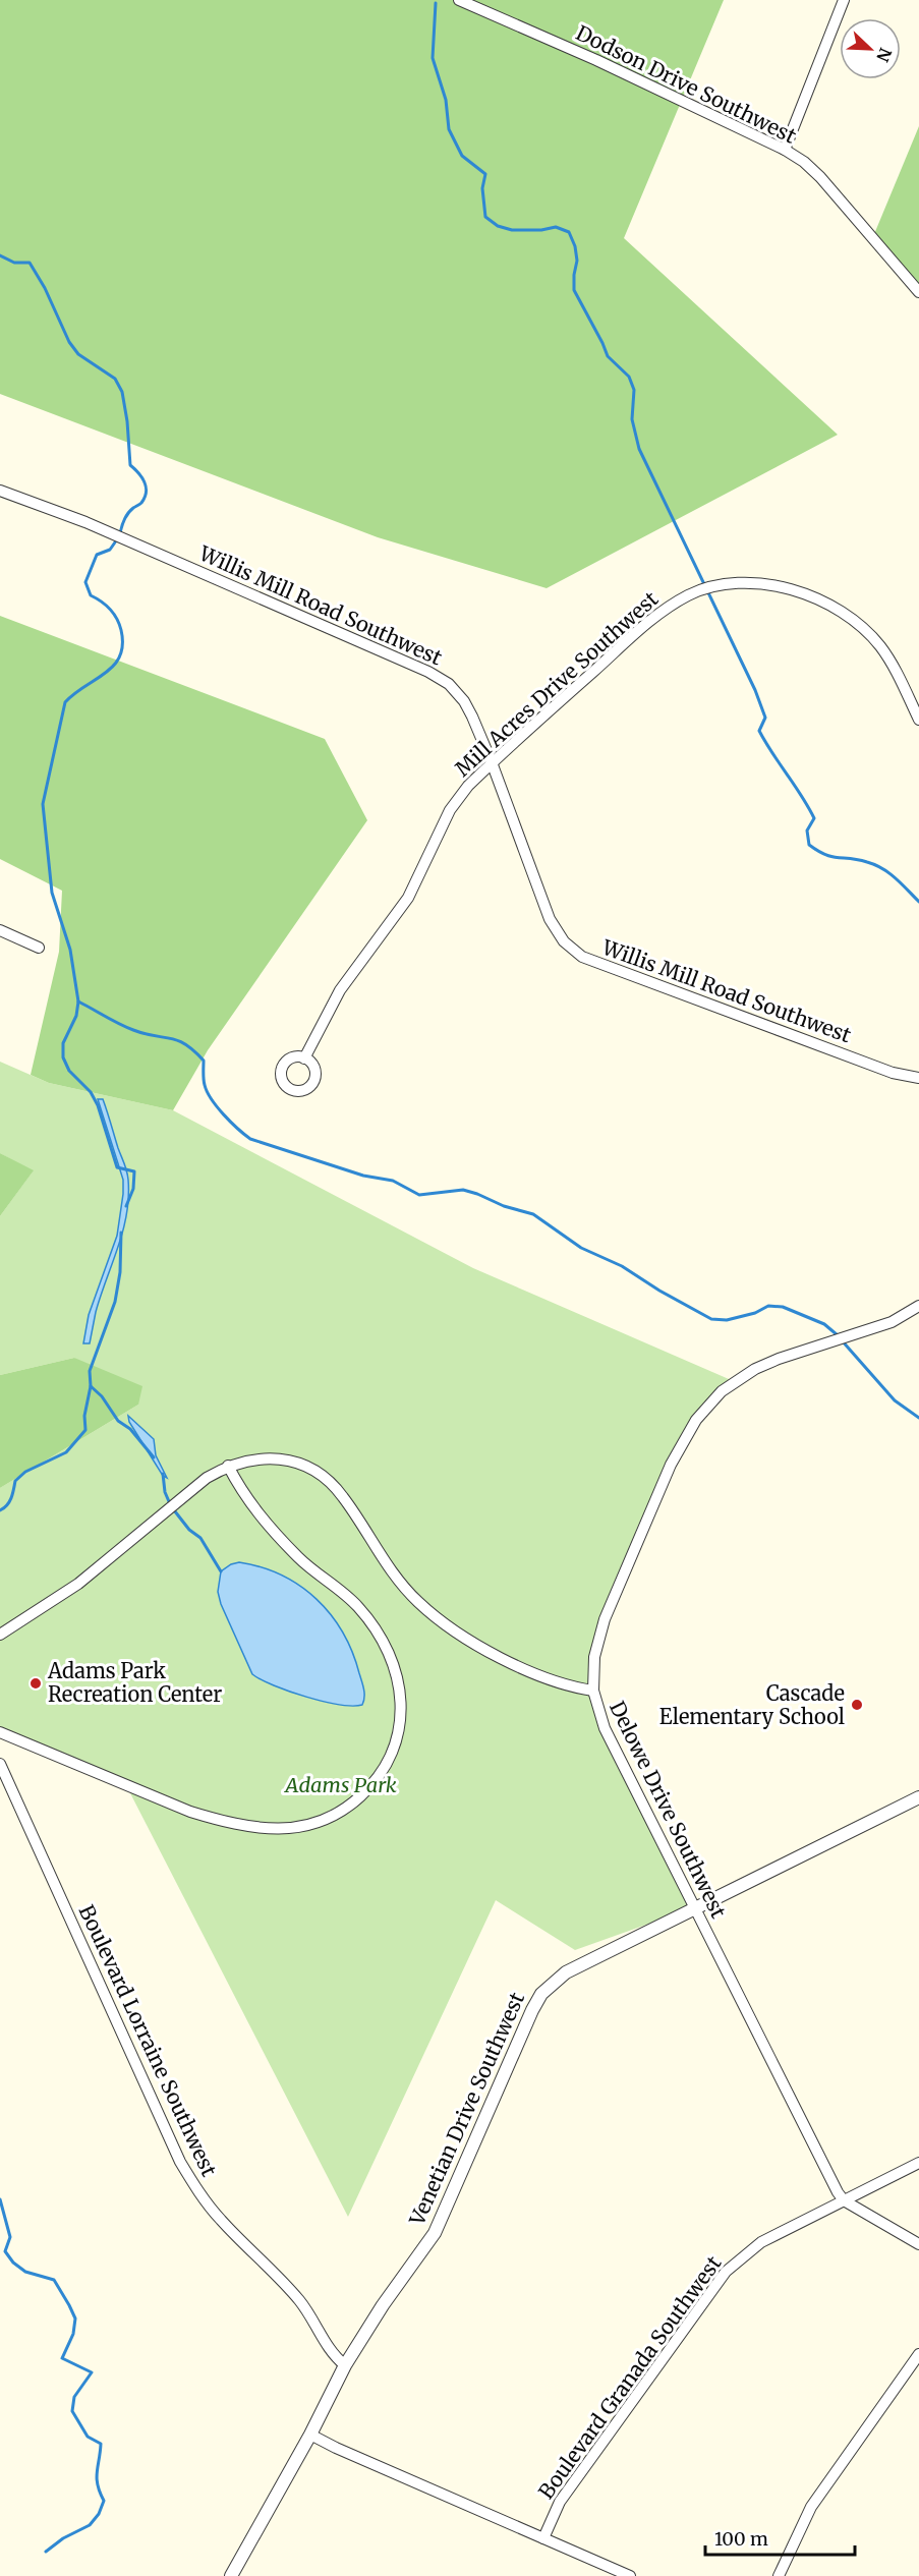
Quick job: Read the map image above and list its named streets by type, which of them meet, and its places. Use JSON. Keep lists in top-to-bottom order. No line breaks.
{"streets":{"street":["Dodson Drive Southwest","Willis Mill Road Southwest","Mill Acres Drive Southwest","Delowe Drive Southwest","Boulevard Lorraine Southwest","Venetian Drive Southwest","Boulevard Granada Southwest"]},"crossings":[["Willis Mill Road Southwest","Mill Acres Drive Southwest"],["Delowe Drive Southwest","Venetian Drive Southwest"],["Delowe Drive Southwest","Boulevard Granada Southwest"],["Boulevard Lorraine Southwest","Venetian Drive Southwest"]],"parks":["Adams Park"],"places":["Adams Park Recreation Center","Cascade Elementary School"],"scale_bar":"100 m","north":"bottom right"}
